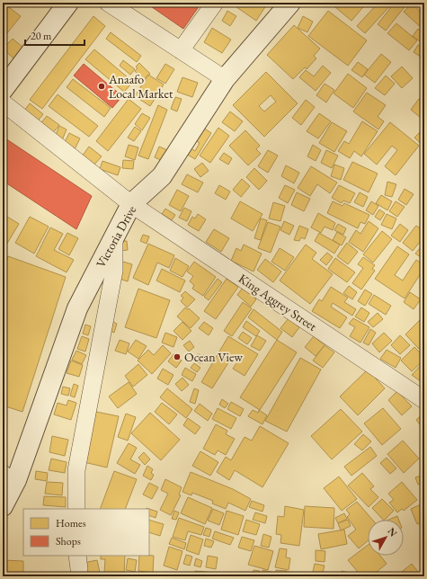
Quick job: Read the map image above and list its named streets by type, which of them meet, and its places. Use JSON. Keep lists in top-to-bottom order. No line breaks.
{"streets":{"street":["Victoria Drive","King Aggrey Street"]},"crossings":[["Victoria Drive","King Aggrey Street"]],"places":["Anaafo Local Market","Ocean View"],"legend":["Homes","Shops"],"scale_bar":"20 m","north":"top right"}
